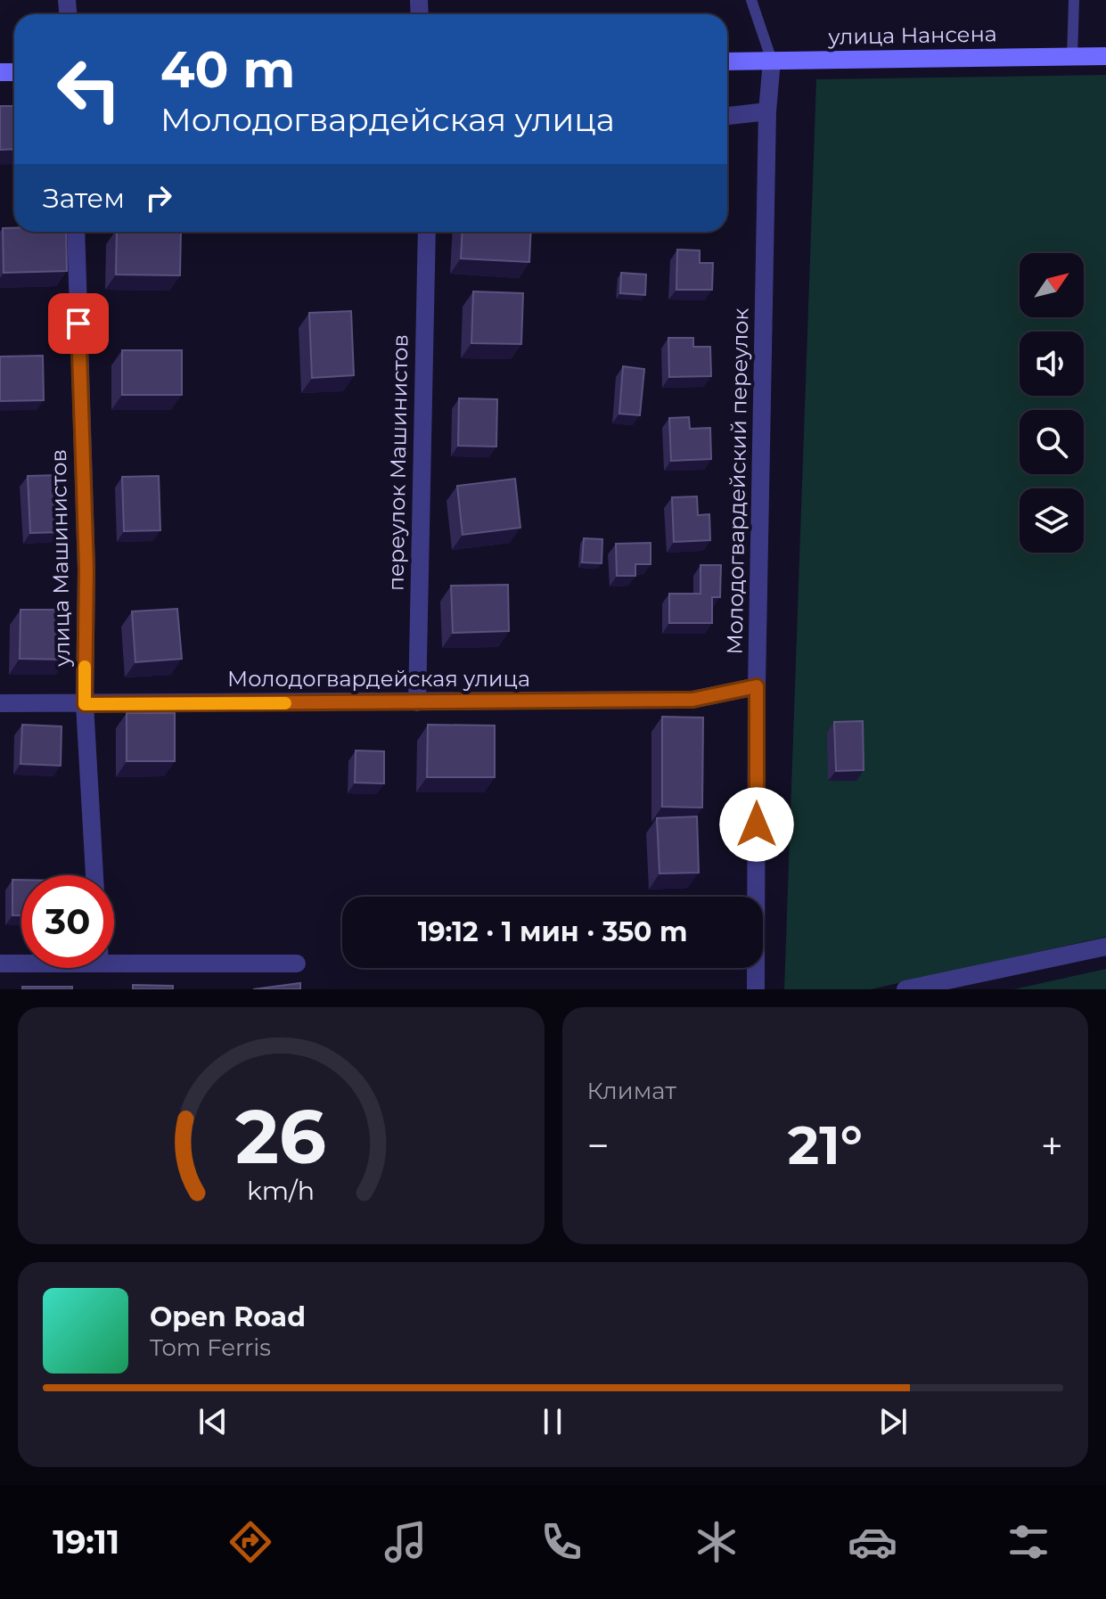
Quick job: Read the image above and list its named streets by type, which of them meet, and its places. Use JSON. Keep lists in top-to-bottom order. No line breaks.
{"streets":{"main road":["улица Нансена"],"street":["переулок Машинистов","Молодогвардейский переулок","улица Машинистов","Молодогвардейская улица"]},"crossings":[["улица Нансена","Молодогвардейский переулок"],["переулок Машинистов","Молодогвардейская улица"],["Молодогвардейский переулок","Молодогвардейская улица"],["улица Машинистов","Молодогвардейская улица"]],"north":"top right","page":{"turn":["40 m","Молодогвардейская улица"],"then":"Затем","limit":"30","trip":"19:12 · 1 мин · 350 m","tile":"Климат","heat":["−","21°","+"],"song":["Open Road","Tom Ferris"],"tabs":"19:11","gauge":["26","km/h"]}}
